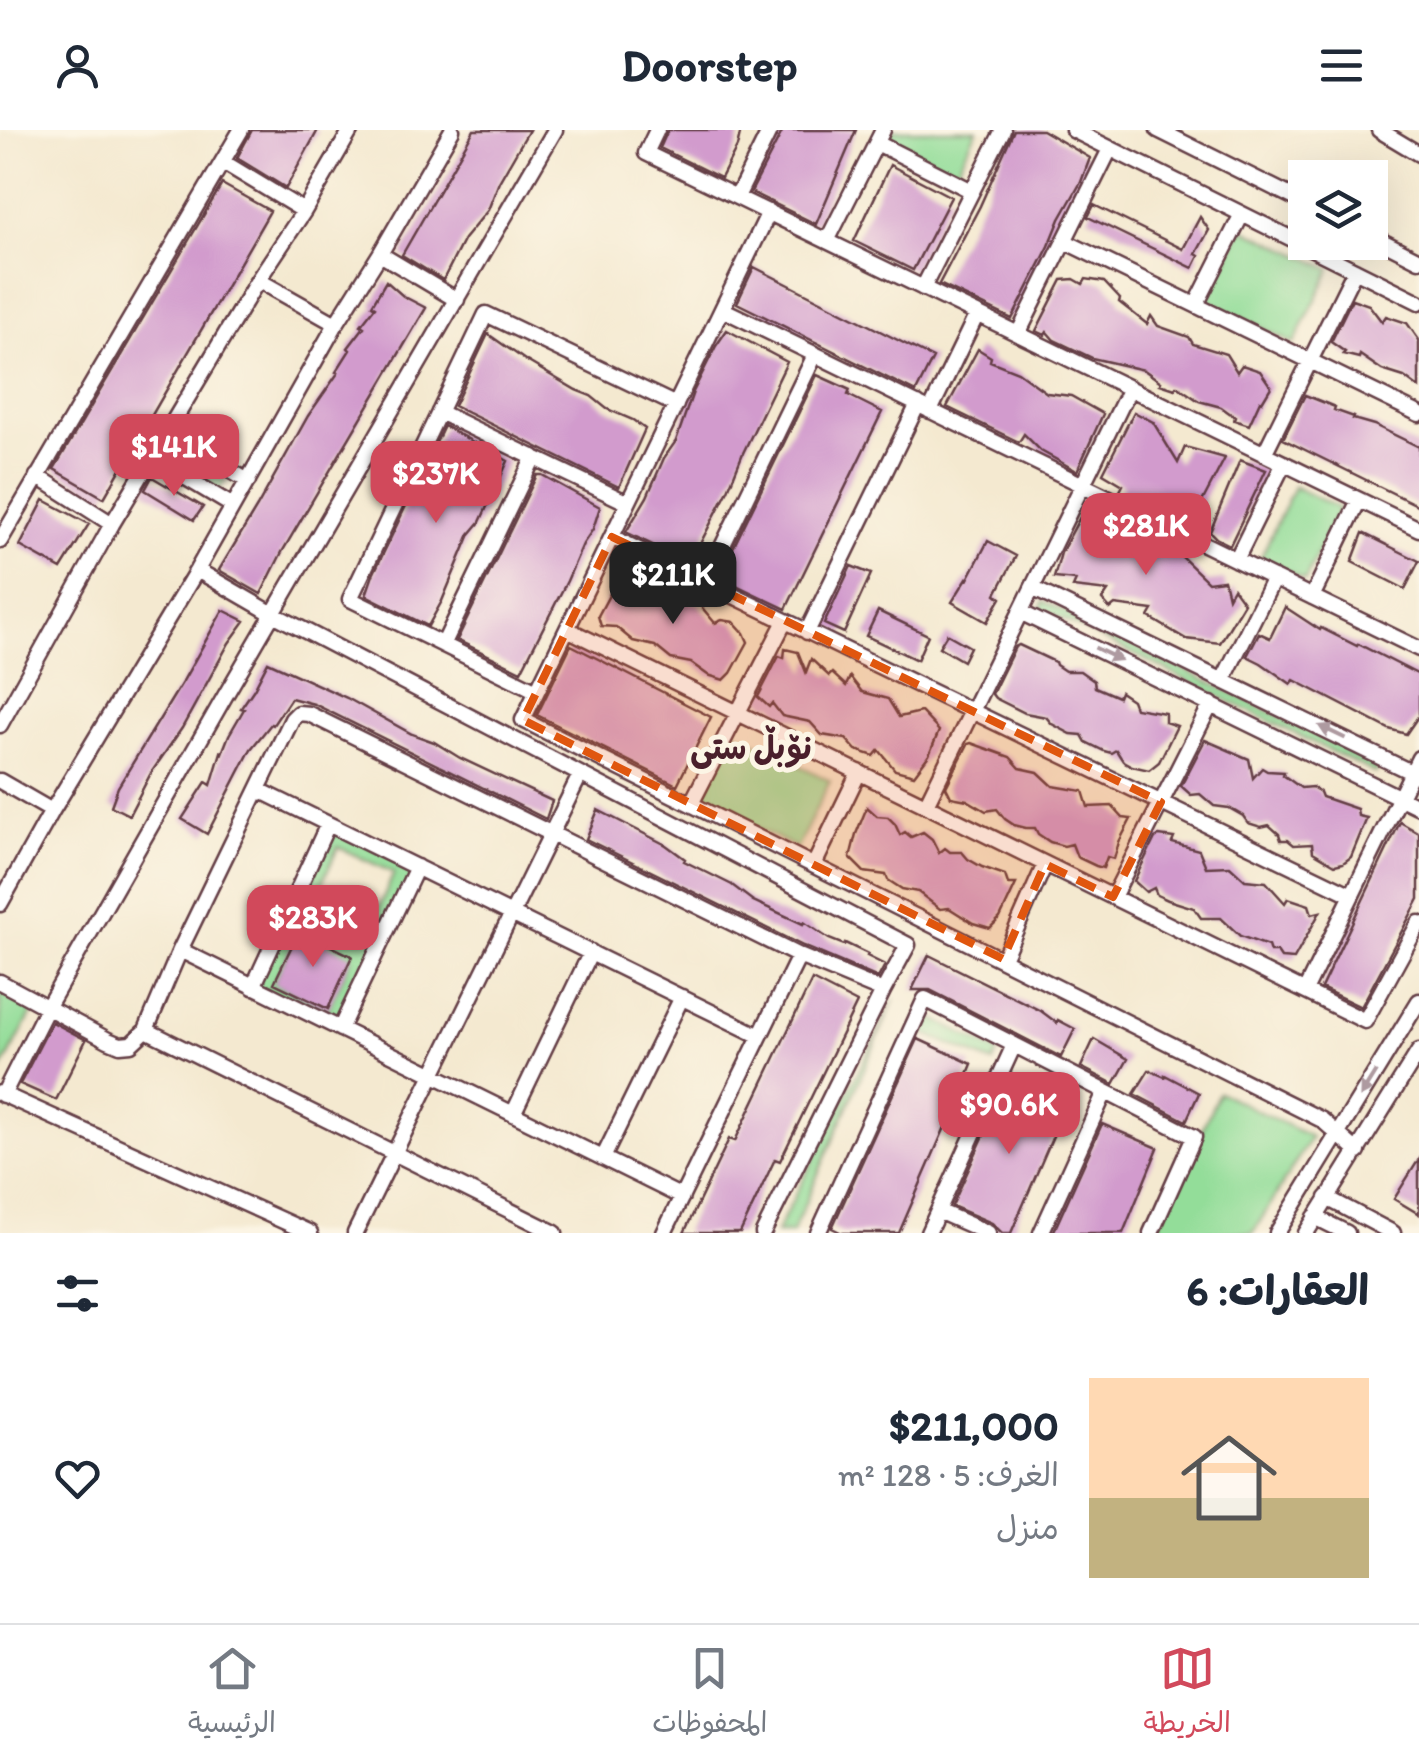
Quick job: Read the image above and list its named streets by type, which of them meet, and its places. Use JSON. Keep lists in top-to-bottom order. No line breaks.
{"districts":["نۆبڵ ستی"],"page":{"header":"Doorstep","price":["$141K","$237K","$281K","$211K","$283K","$90.6K"],"heading":"العقارات: 6","list":[{"name":"$211,000","note":"الغرف: 5 · 128 m² · منزل"}],"tabs":["الخريطة","المحفوظات","الرئيسية"]}}
